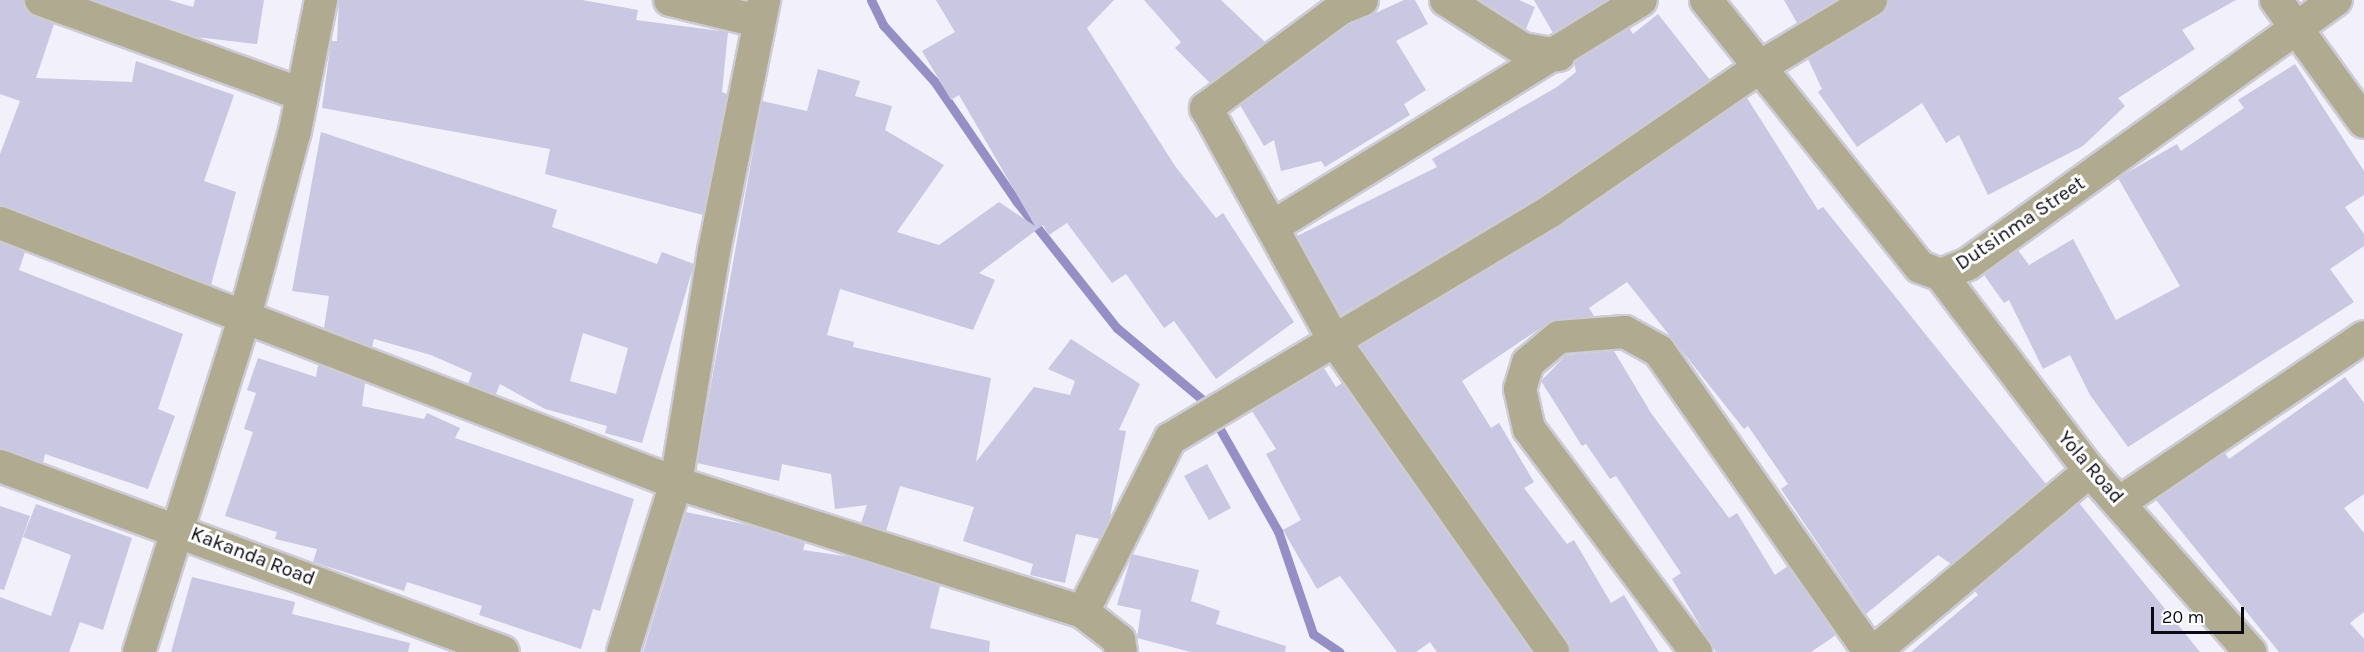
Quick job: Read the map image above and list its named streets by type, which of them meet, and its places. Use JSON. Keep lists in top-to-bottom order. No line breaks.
{"streets":{"street":["Dutsinma Street","Yola Road","Kakanda Road"]},"crossings":[["Dutsinma Street","Yola Road"]],"scale_bar":"20 m"}
